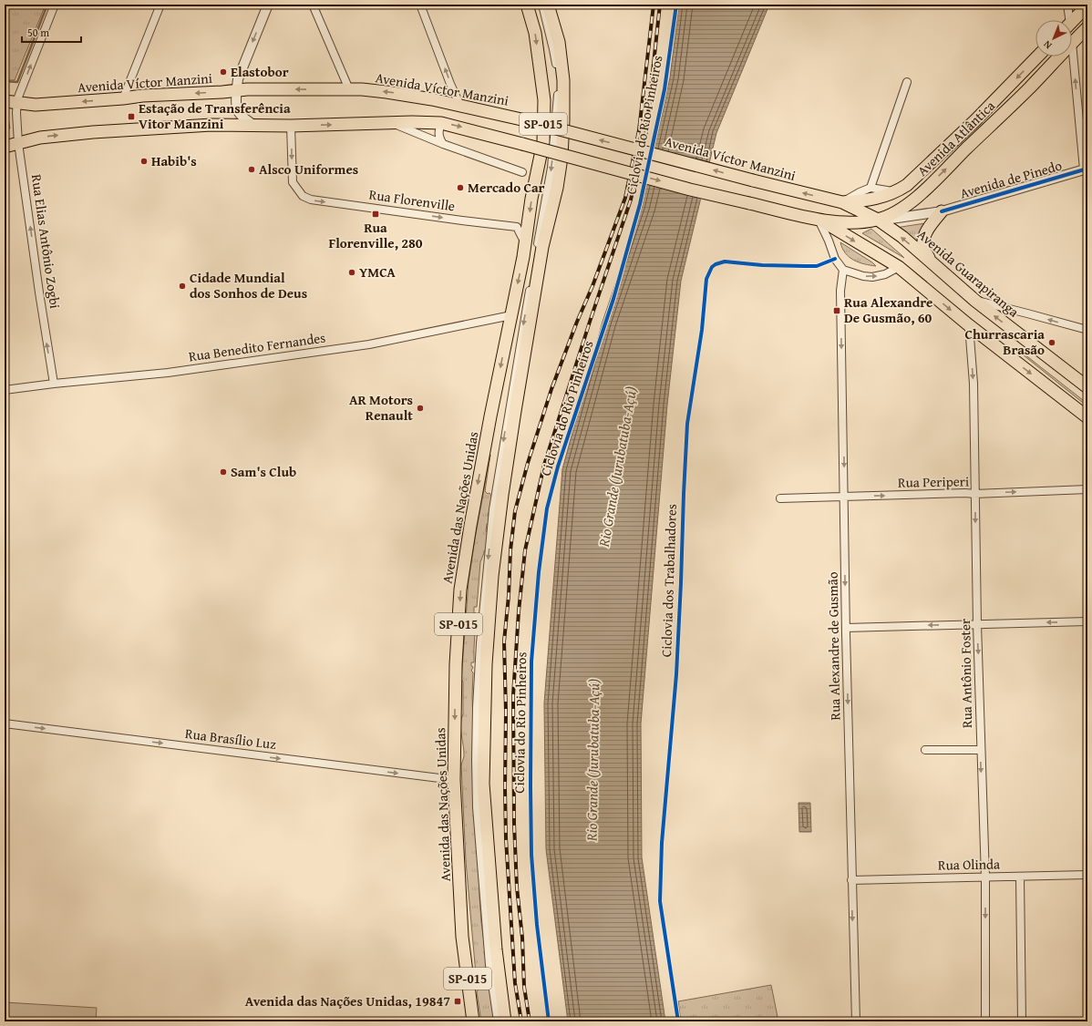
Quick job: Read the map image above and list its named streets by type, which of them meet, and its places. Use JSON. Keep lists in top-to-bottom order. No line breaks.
{"streets":{"main road":["Avenida Víctor Manzini","SP-015","Avenida Atlântica","Avenida Guarapiranga","Avenida das Nações Unidas"],"street":["Avenida de Pinedo","Rua Florenville","Rua Elias Antônio Zogbi","Rua Benedito Fernandes","Rua Periperi","Rua Alexandre de Gusmão","Rua Antônio Foster","Rua Brasílio Luz","Rua Olinda"],"cycle path":["Ciclovia do Rio Pinheiros","Ciclovia dos Trabalhadores"]},"crossings":[["Avenida Víctor Manzini","Avenida Atlântica"],["Avenida Víctor Manzini","Rua Elias Antônio Zogbi"],["Avenida Víctor Manzini","Avenida Guarapiranga"],["Avenida Atlântica","Avenida de Pinedo"],["Avenida Atlântica","Avenida Guarapiranga"],["Avenida de Pinedo","Avenida Guarapiranga"],["Rua Florenville","Avenida das Nações Unidas"],["Rua Elias Antônio Zogbi","Rua Benedito Fernandes"],["Rua Benedito Fernandes","Avenida das Nações Unidas"],["Rua Periperi","Rua Alexandre de Gusmão"],["Rua Periperi","Rua Antônio Foster"],["Avenida das Nações Unidas","Rua Brasílio Luz"],["Rua Alexandre de Gusmão","Rua Olinda"],["Rua Antônio Foster","Rua Olinda"]],"one_way":["Rua Florenville","Rua Elias Antônio Zogbi","Rua Periperi","Rua Alexandre de Gusmão","Rua Antônio Foster","Rua Brasílio Luz"],"water":["Rio Grande (Jurubatuba-Açú)"],"places":{"other":["Elastobor","Habib's","Alsco Uniformes","Mercado Car","YMCA","Cidade Mundial dos Sonhos de Deus","Churrascaria Brasão","AR Motors Renault","Sam's Club"],"transit":["Estação de Transferência Vitor Manzini","Rua Florenville, 280","Rua Alexandre De Gusmão, 60","Avenida das Nações Unidas, 19847"]},"scale_bar":"50 m","north":"bottom left"}
